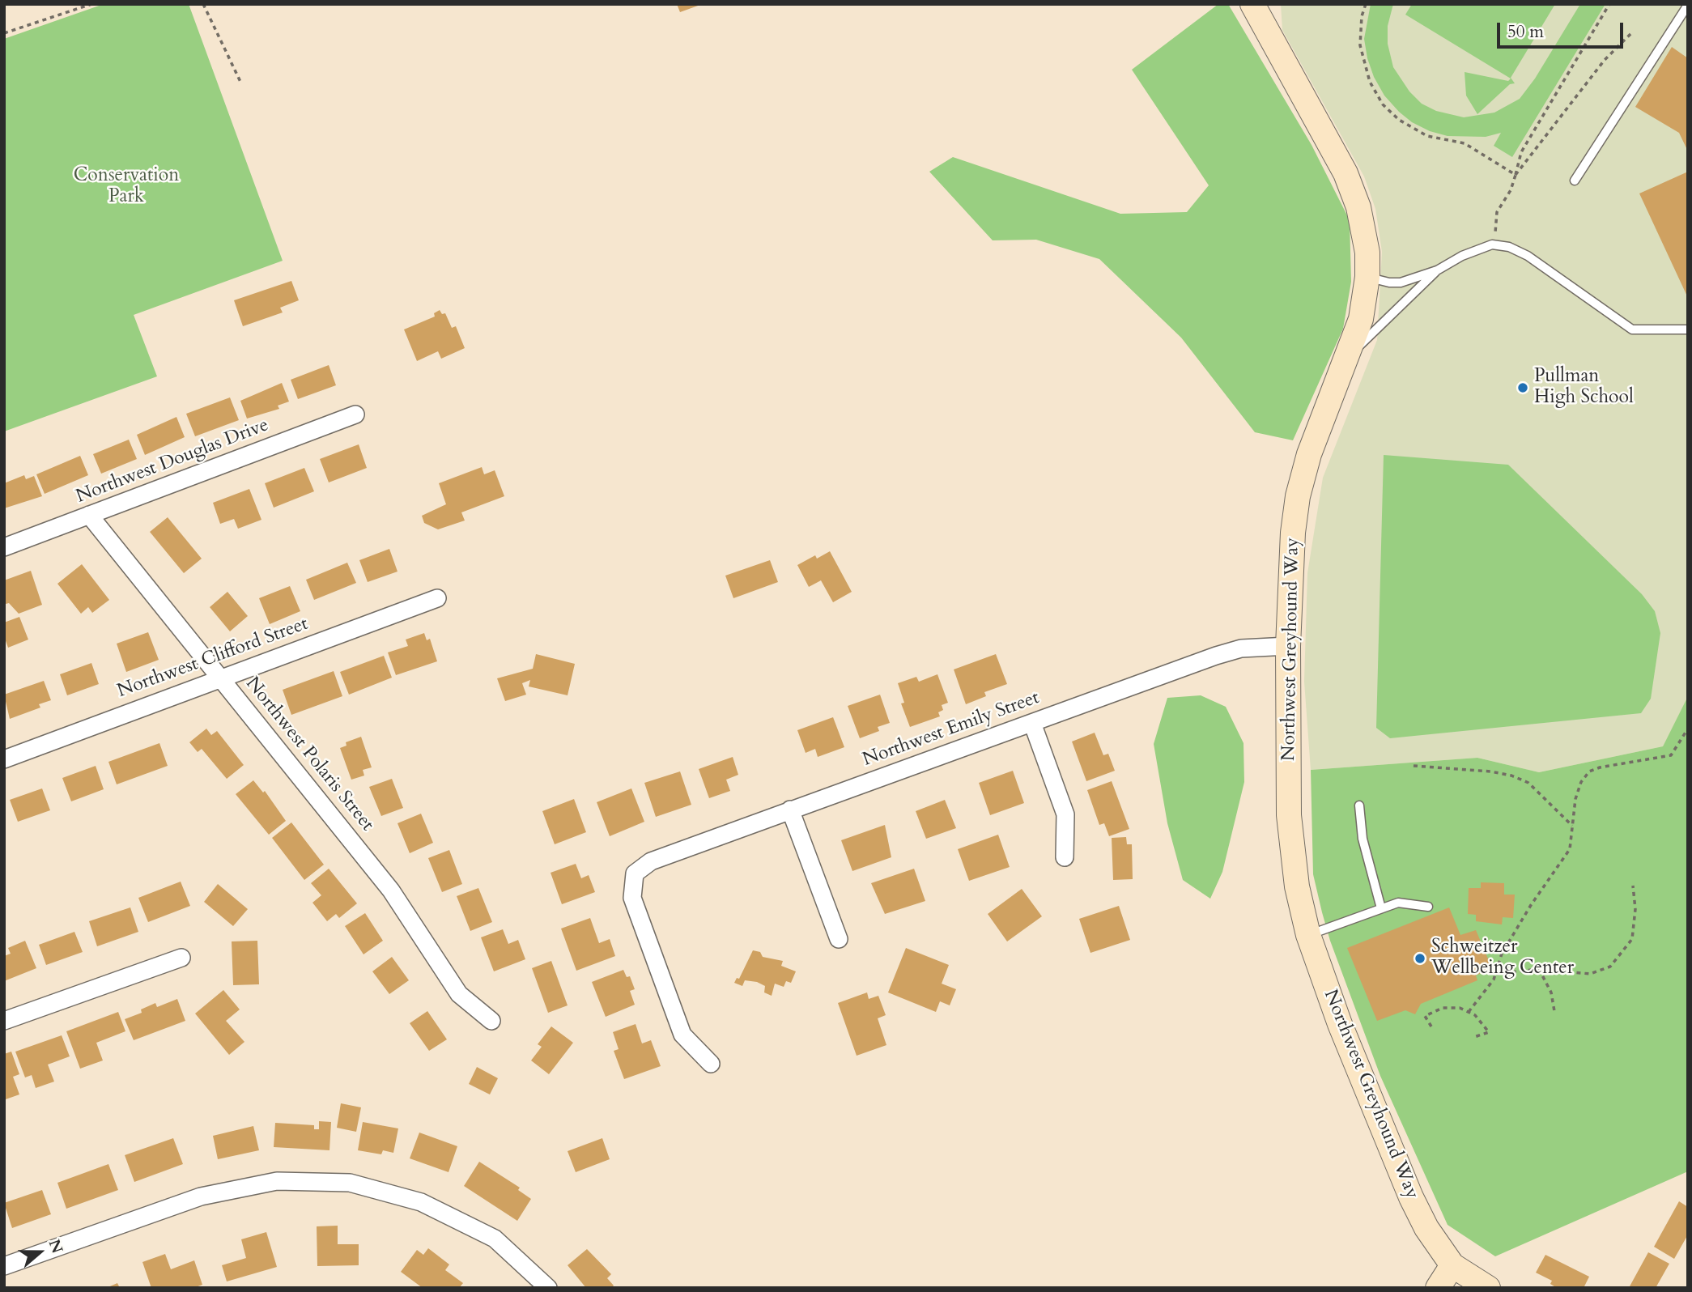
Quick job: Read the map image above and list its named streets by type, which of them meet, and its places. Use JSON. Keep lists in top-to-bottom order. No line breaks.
{"streets":{"street":["Northwest Douglas Drive","Northwest Greyhound Way","Northwest Clifford Street","Northwest Emily Street","Northwest Polaris Street"]},"crossings":[["Northwest Douglas Drive","Northwest Polaris Street"],["Northwest Greyhound Way","Northwest Emily Street"],["Northwest Clifford Street","Northwest Polaris Street"]],"parks":["Conservation Park"],"places":["Pullman High School","Schweitzer Wellbeing Center"],"scale_bar":"50 m","north":"right"}
